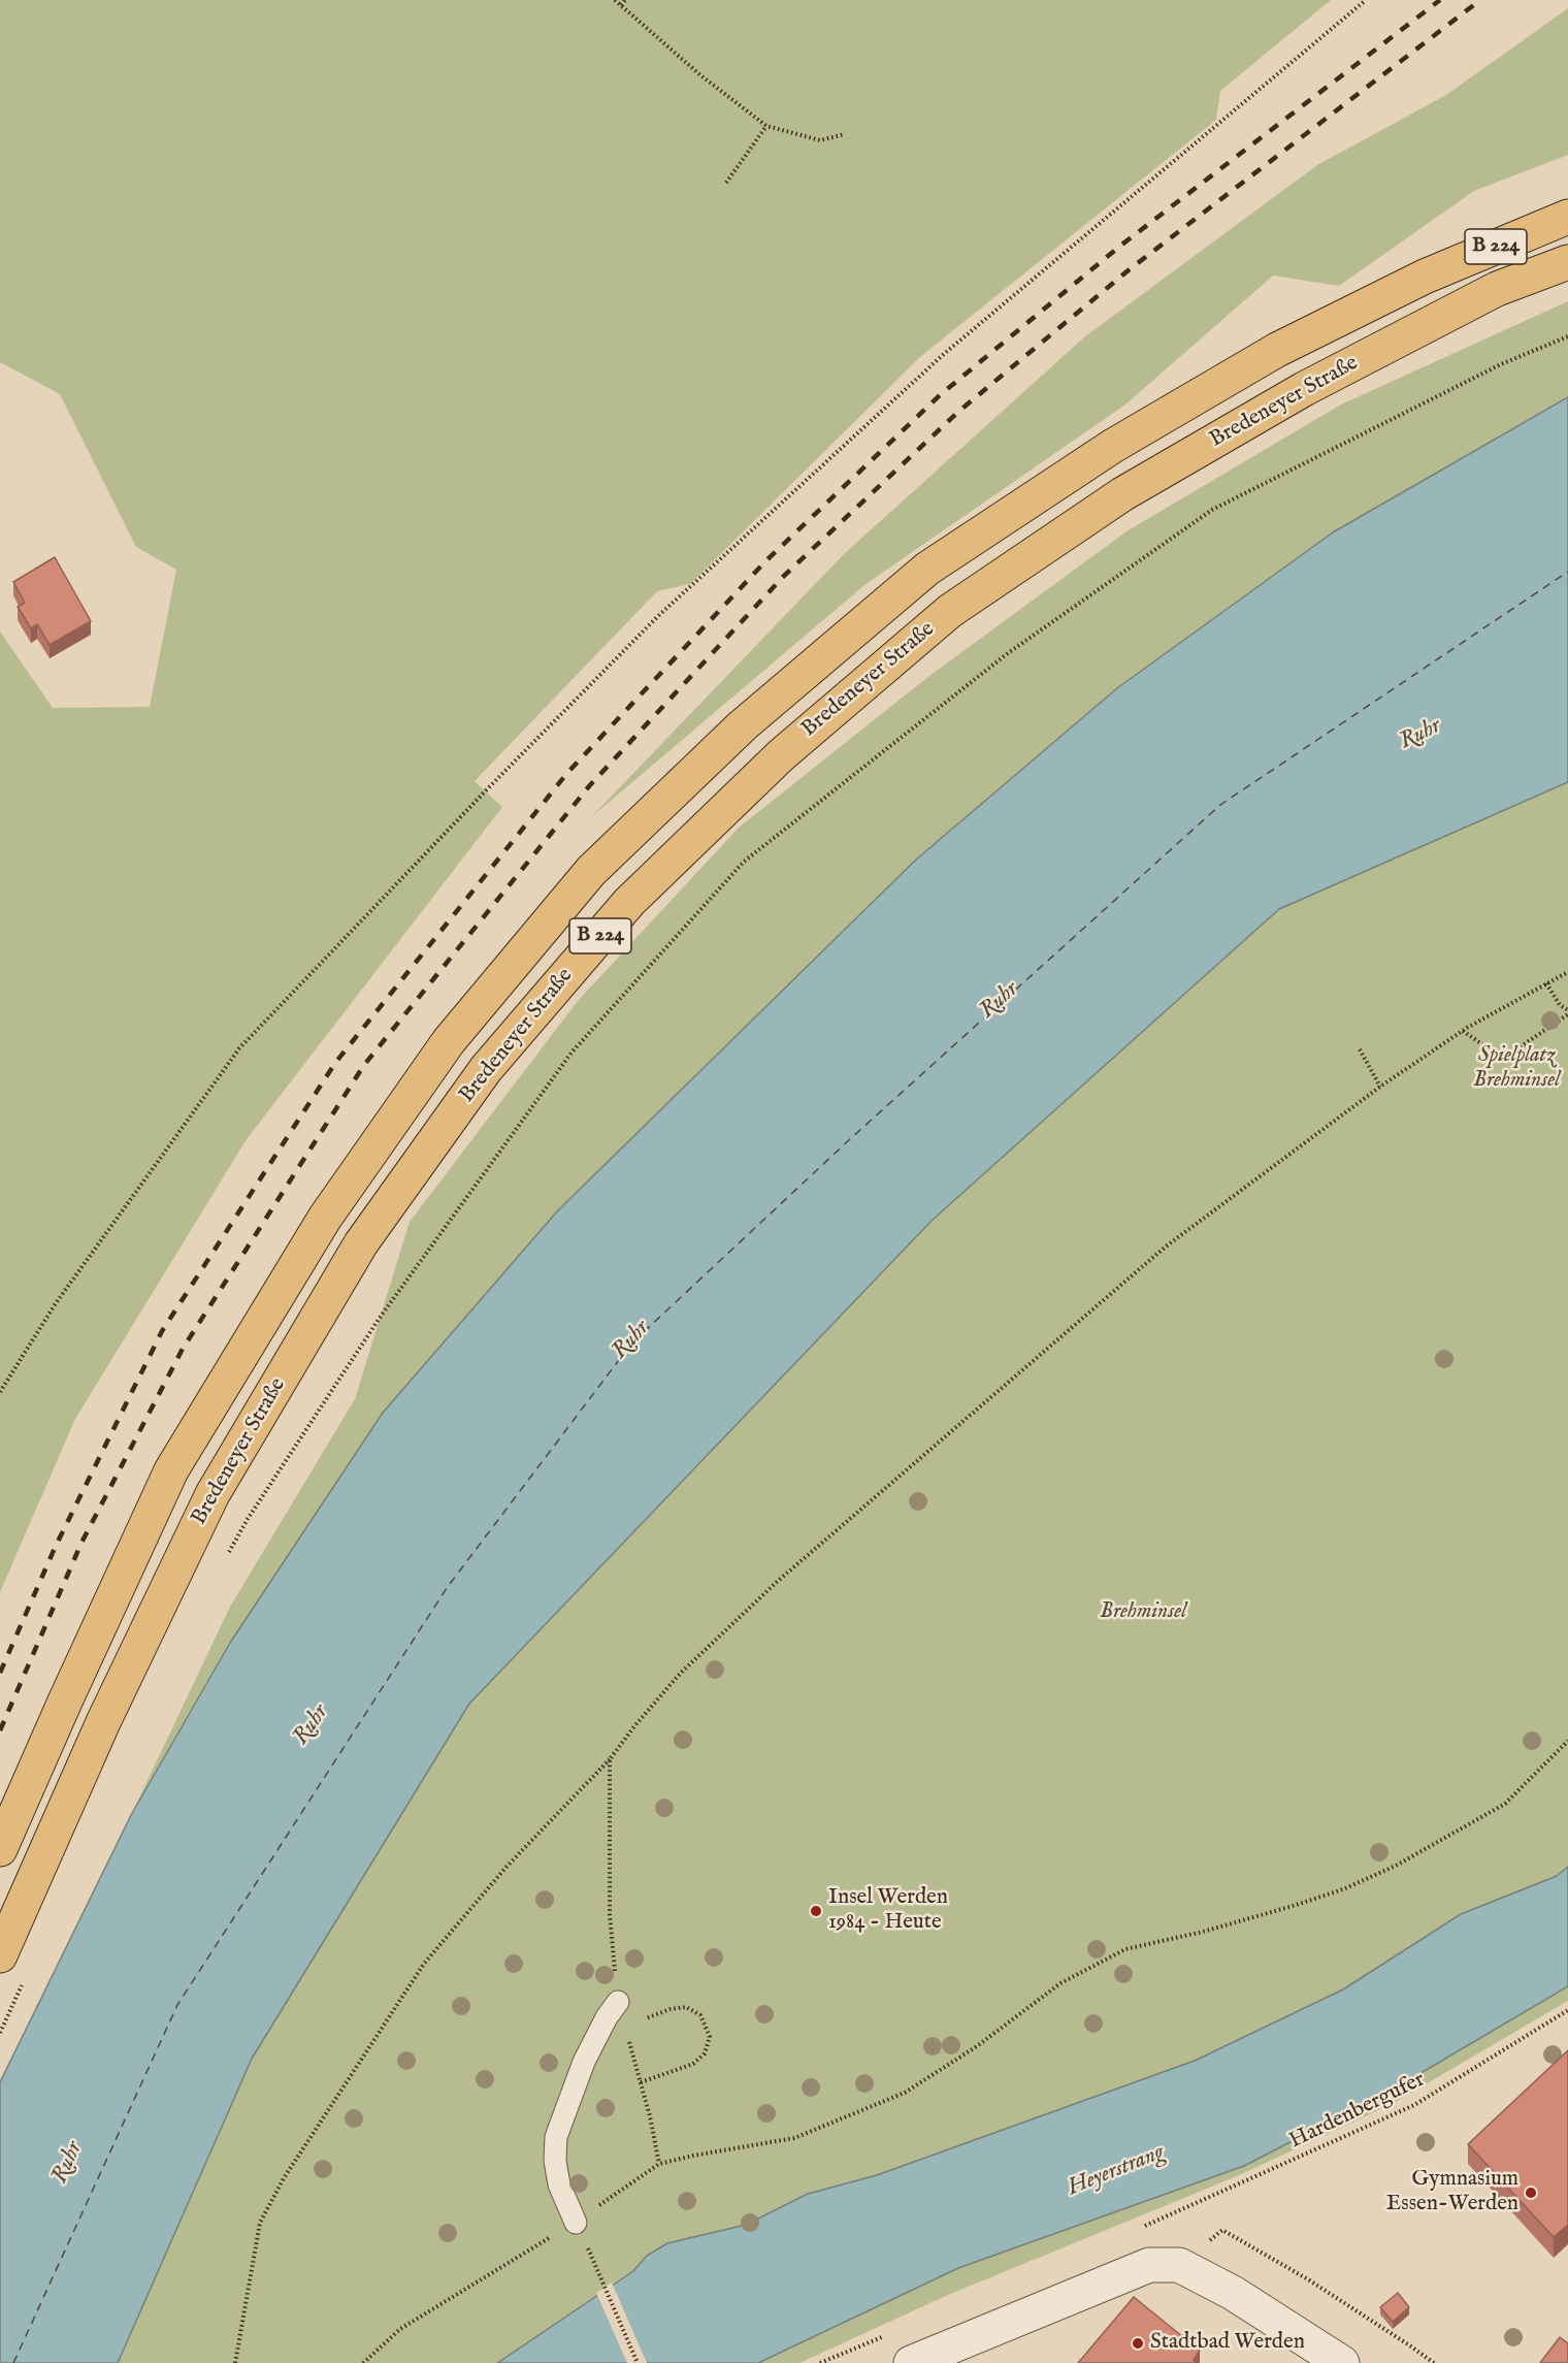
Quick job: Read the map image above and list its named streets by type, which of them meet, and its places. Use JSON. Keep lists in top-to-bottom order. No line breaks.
{"streets":{"main road":["B 224","Bredeneyer Straße"],"path":["Hardenbergufer"]},"water":["Ruhr","Heyerstrang"],"parks":["Spielplatz Brehminsel","Brehminsel"],"places":["Insel Werden 1984 - Heute","Gymnasium Essen-Werden","Stadtbad Werden"]}
